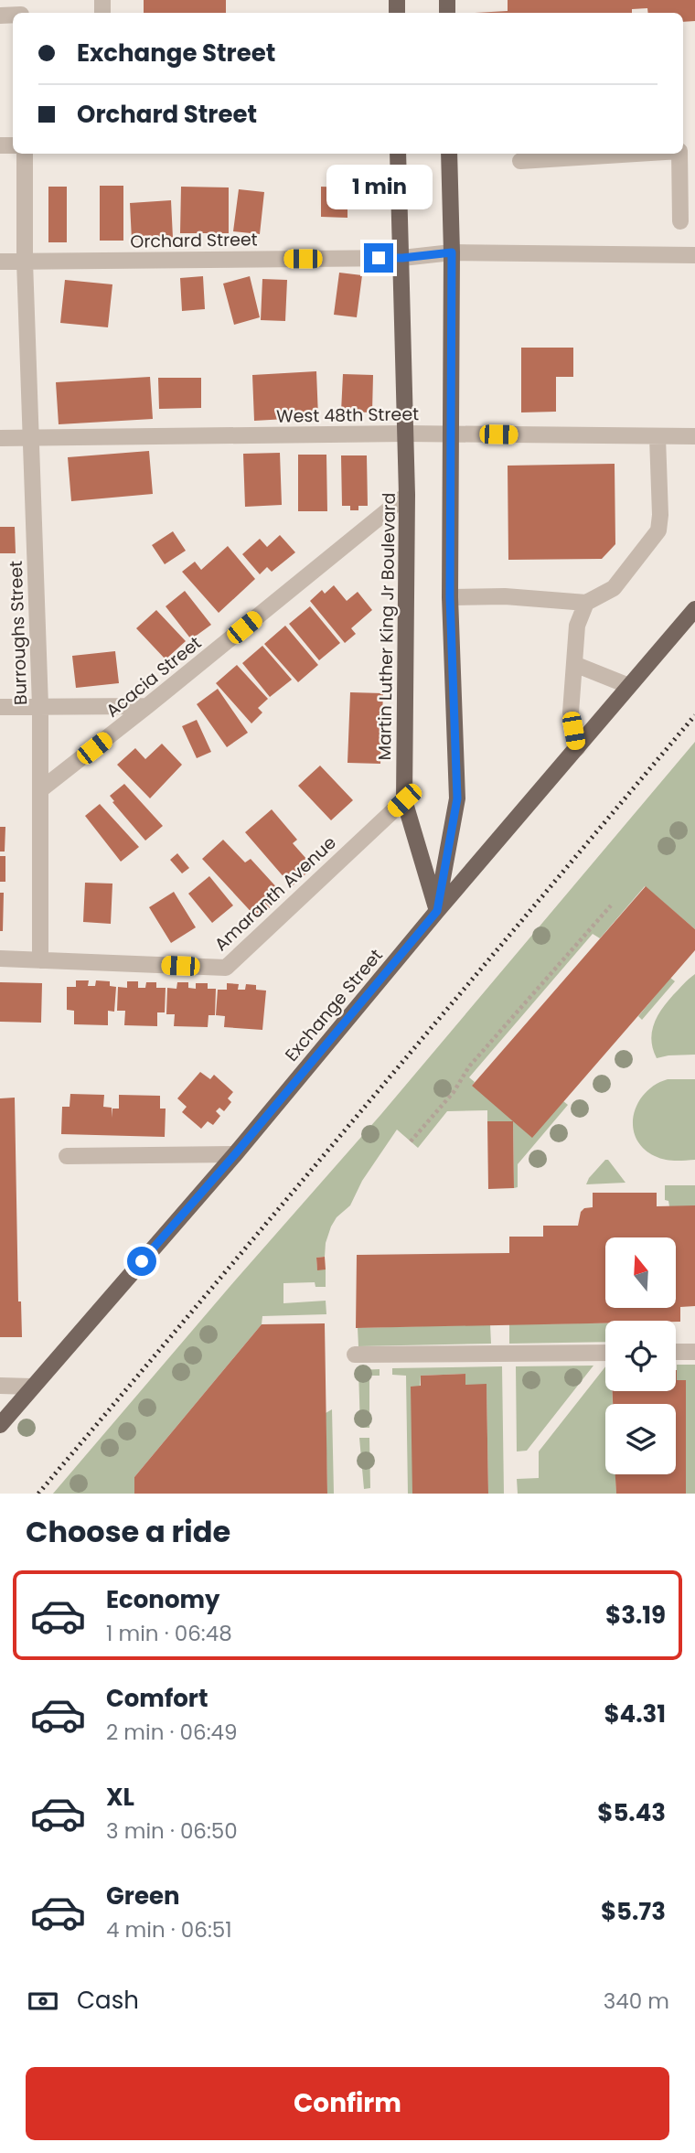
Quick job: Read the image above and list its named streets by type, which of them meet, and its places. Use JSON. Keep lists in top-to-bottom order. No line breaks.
{"streets":{"main road":["Martin Luther King Jr Boulevard","Exchange Street"],"street":["Orchard Street","West 48th Street","Burroughs Street","Acacia Street","Amaranth Avenue"]},"crossings":[["Orchard Street","Martin Luther King Jr Boulevard"],["Orchard Street","Burroughs Street"],["West 48th Street","Martin Luther King Jr Boulevard"],["West 48th Street","Burroughs Street"],["Martin Luther King Jr Boulevard","Acacia Street"],["Martin Luther King Jr Boulevard","Amaranth Avenue"],["Martin Luther King Jr Boulevard","Exchange Street"],["Burroughs Street","Acacia Street"],["Burroughs Street","Amaranth Avenue"]],"north":"top","page":{"banner":["Exchange Street","Orchard Street"],"bubble":"1 min","heading":"Choose a ride","list":[{"name":"Economy","note":"1 min · 06:48","value":"$3.19"},{"name":"Comfort","note":"2 min · 06:49","value":"$4.31"},{"name":"XL","note":"3 min · 06:50","value":"$5.43"},{"name":"Green","note":"4 min · 06:51","value":"$5.73"}],"pay":["Cash","340 m"],"buttons":"Confirm"}}
